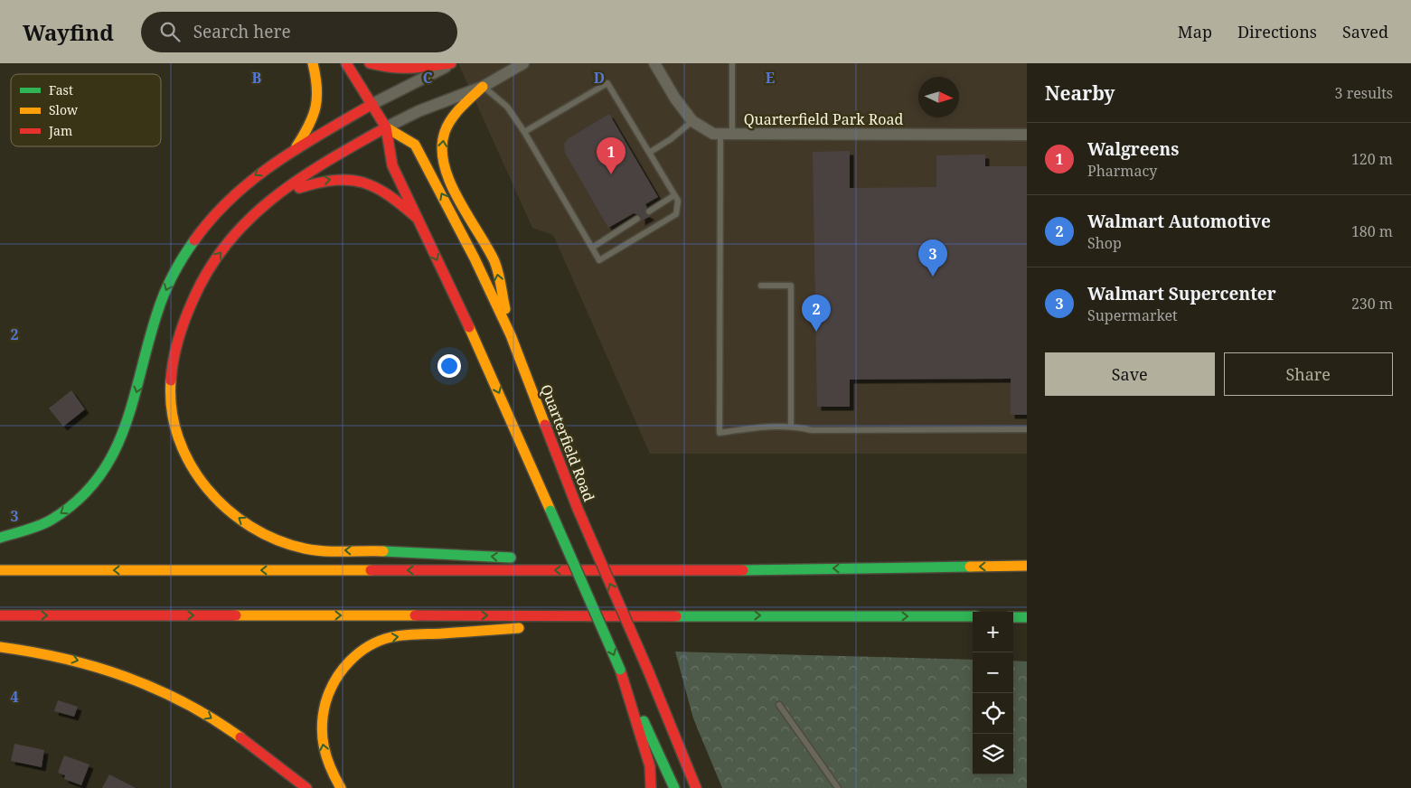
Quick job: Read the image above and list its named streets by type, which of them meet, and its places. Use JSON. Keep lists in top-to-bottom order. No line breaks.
{"streets":{"main road":["Quarterfield Road"],"street":["Quarterfield Park Road"]},"legend":["Fast","Slow","Jam"],"north":"right","page":{"header":"Wayfind","search":"Search here","nav":["Map","Directions","Saved"],"heading":["Nearby","3 results"],"list":[{"mark":"1","name":"Walgreens","note":"Pharmacy","value":"120 m"},{"mark":"2","name":"Walmart Automotive","note":"Shop","value":"180 m"},{"mark":"3","name":"Walmart Supercenter","note":"Supermarket","value":"230 m"}],"pins":["1","3","2"],"buttons":["Save","Share"],"map_buttons":["+","−"]},"grid":{"columns":["B","C","D","E"],"rows":["2","3","4"]}}
